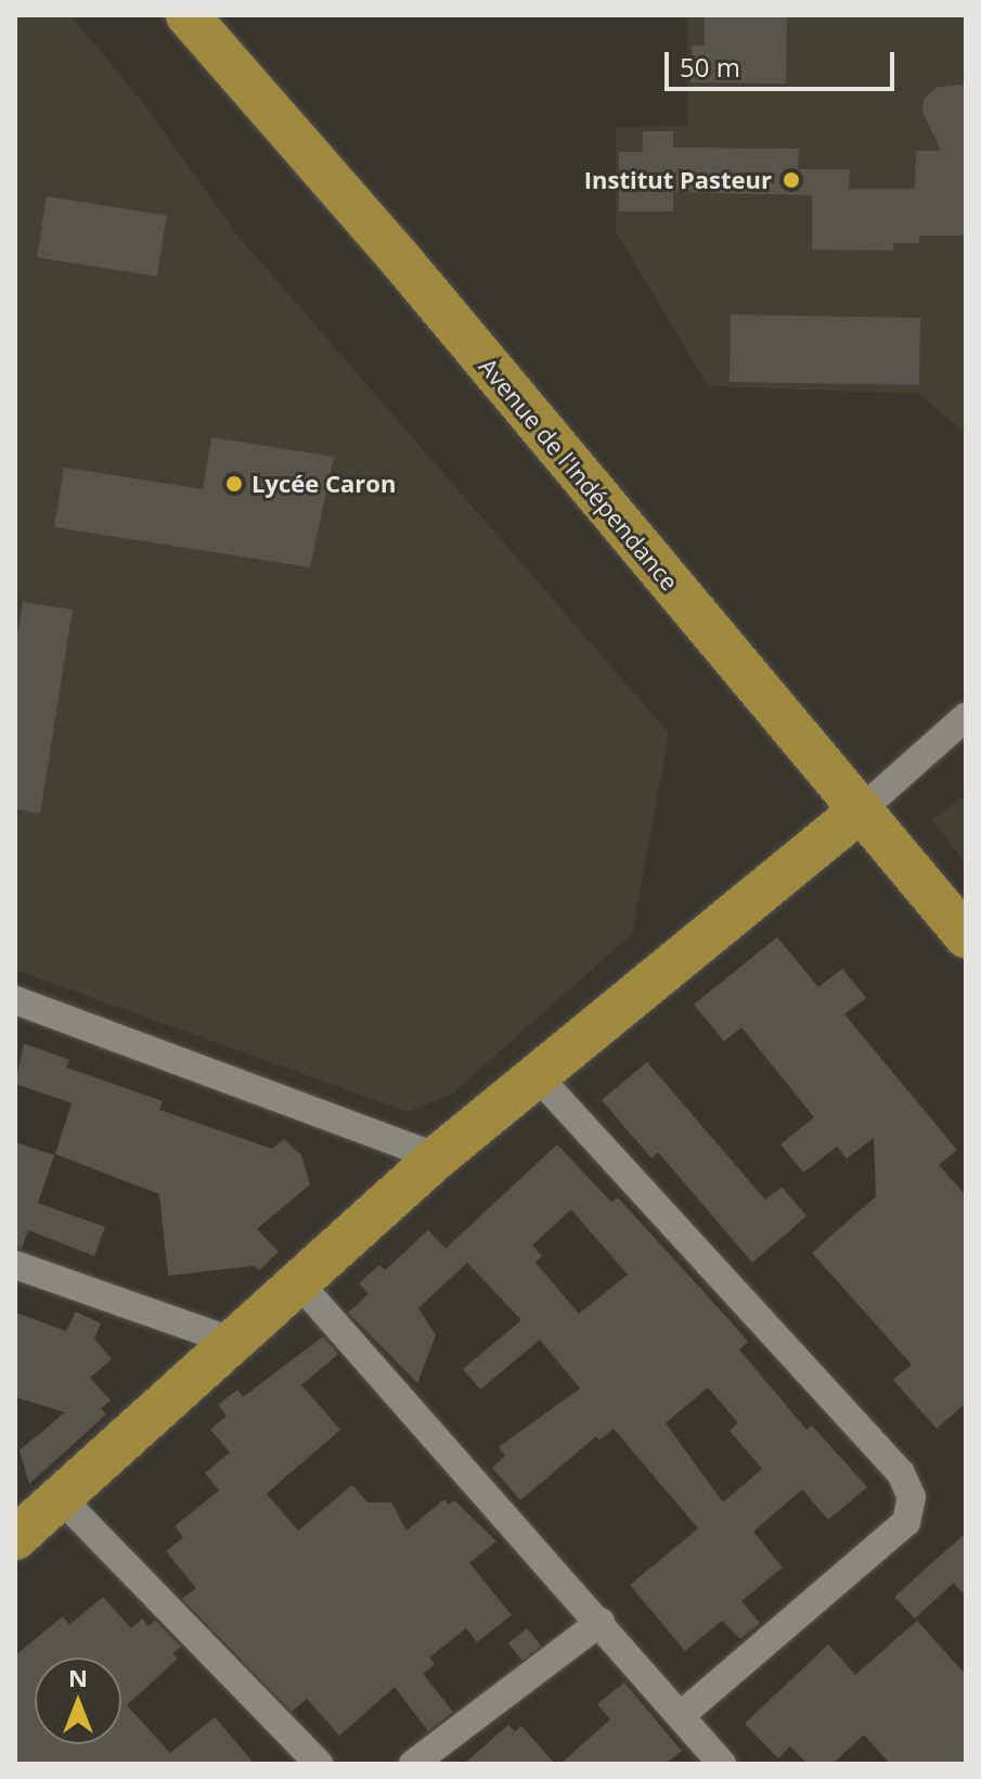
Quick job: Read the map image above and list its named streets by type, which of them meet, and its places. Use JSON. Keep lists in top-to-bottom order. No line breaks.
{"streets":{"main road":["Avenue de l'Indépendance"]},"places":["Institut Pasteur","Lycée Caron"],"scale_bar":"50 m","north":"top"}
